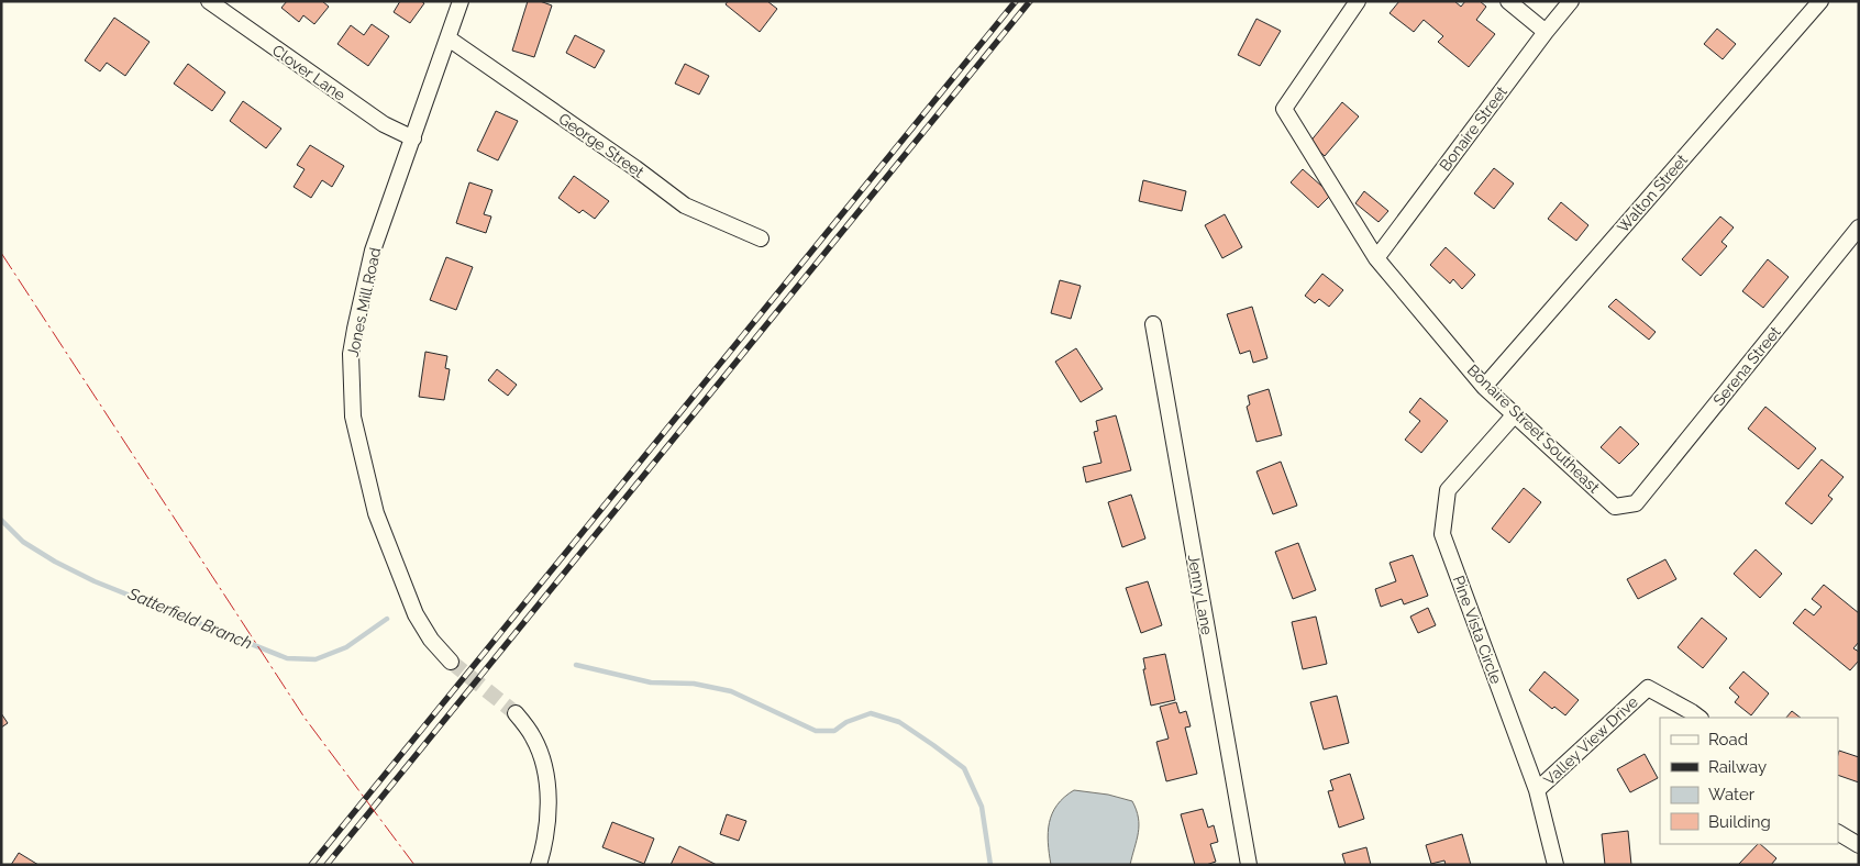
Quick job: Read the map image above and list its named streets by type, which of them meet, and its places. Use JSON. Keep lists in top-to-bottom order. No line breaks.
{"streets":{"street":["Clover Lane","Bonaire Street","George Street","Walton Street","Jones Mill Road","Serena Street","Bonaire Street Southeast","Jenny Lane","Pine Vista Circle","Valley View Drive"]},"crossings":[["Clover Lane","Jones Mill Road"],["Bonaire Street","Bonaire Street Southeast"],["George Street","Jones Mill Road"],["Walton Street","Bonaire Street Southeast"],["Serena Street","Bonaire Street Southeast"],["Bonaire Street Southeast","Pine Vista Circle"],["Pine Vista Circle","Valley View Drive"]],"water":["Satterfield Branch"],"legend":["Road","Railway","Water","Building"]}
